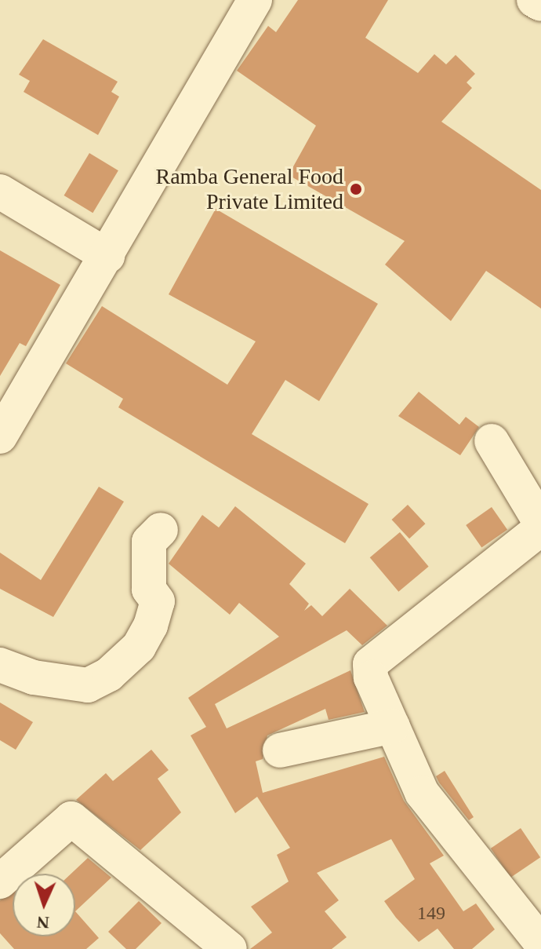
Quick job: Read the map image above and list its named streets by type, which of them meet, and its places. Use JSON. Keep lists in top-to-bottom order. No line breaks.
{"places":["Ramba General Food Private Limited"],"house_numbers":["149"],"north":"bottom"}
